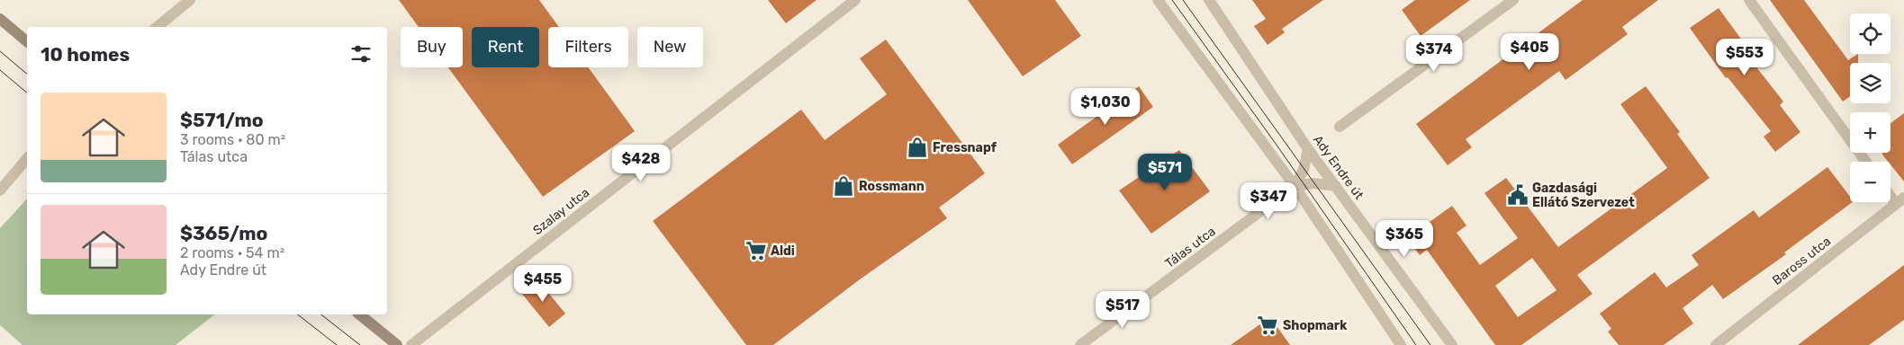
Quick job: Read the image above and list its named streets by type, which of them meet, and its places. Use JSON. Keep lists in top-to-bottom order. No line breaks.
{"streets":{"street":["Ady Endre út","Szalay utca","Tálas utca","Baross utca"]},"crossings":[["Ady Endre út","Tálas utca"]],"places":{"shop":["Fressnapf","Rossmann"],"public building":["Gazdasági Ellátó Szervezet"],"supermarket":["Aldi","Shopmark"]},"page":{"map_buttons":["+","−"],"chip":["Buy","Rent","Filters","New"],"heading":"10 homes","price":["$405","$374","$553","$1,030","$428","$571","$347","$365","$455","$517"],"list":[{"name":"$571/mo","note":"3 rooms · 80 m² · Tálas utca"},{"name":"$365/mo","note":"2 rooms · 54 m² · Ady Endre út"}]}}
